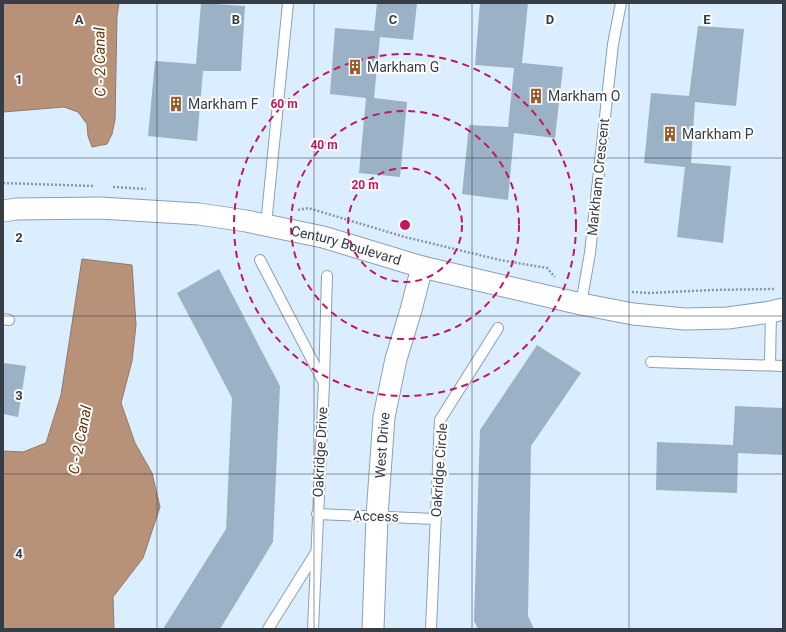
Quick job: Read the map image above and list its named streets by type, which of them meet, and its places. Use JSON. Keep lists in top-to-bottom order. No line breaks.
{"streets":{"street":["Century Boulevard","West Drive"],"lane":["Markham Crescent","Oakridge Drive","Oakridge Circle","Access"]},"crossings":[["Markham Crescent","Century Boulevard"],["Century Boulevard","West Drive"],["West Drive","Access"],["Oakridge Drive","Access"],["Oakridge Circle","Access"]],"water":["C - 2 Canal"],"places":{"building":["Markham G","Markham O","Markham F","Markham P"]},"grid":{"columns":["A","B","C","D","E"],"rows":["1","2","3","4"]},"rings":["60 m","40 m","20 m"]}
